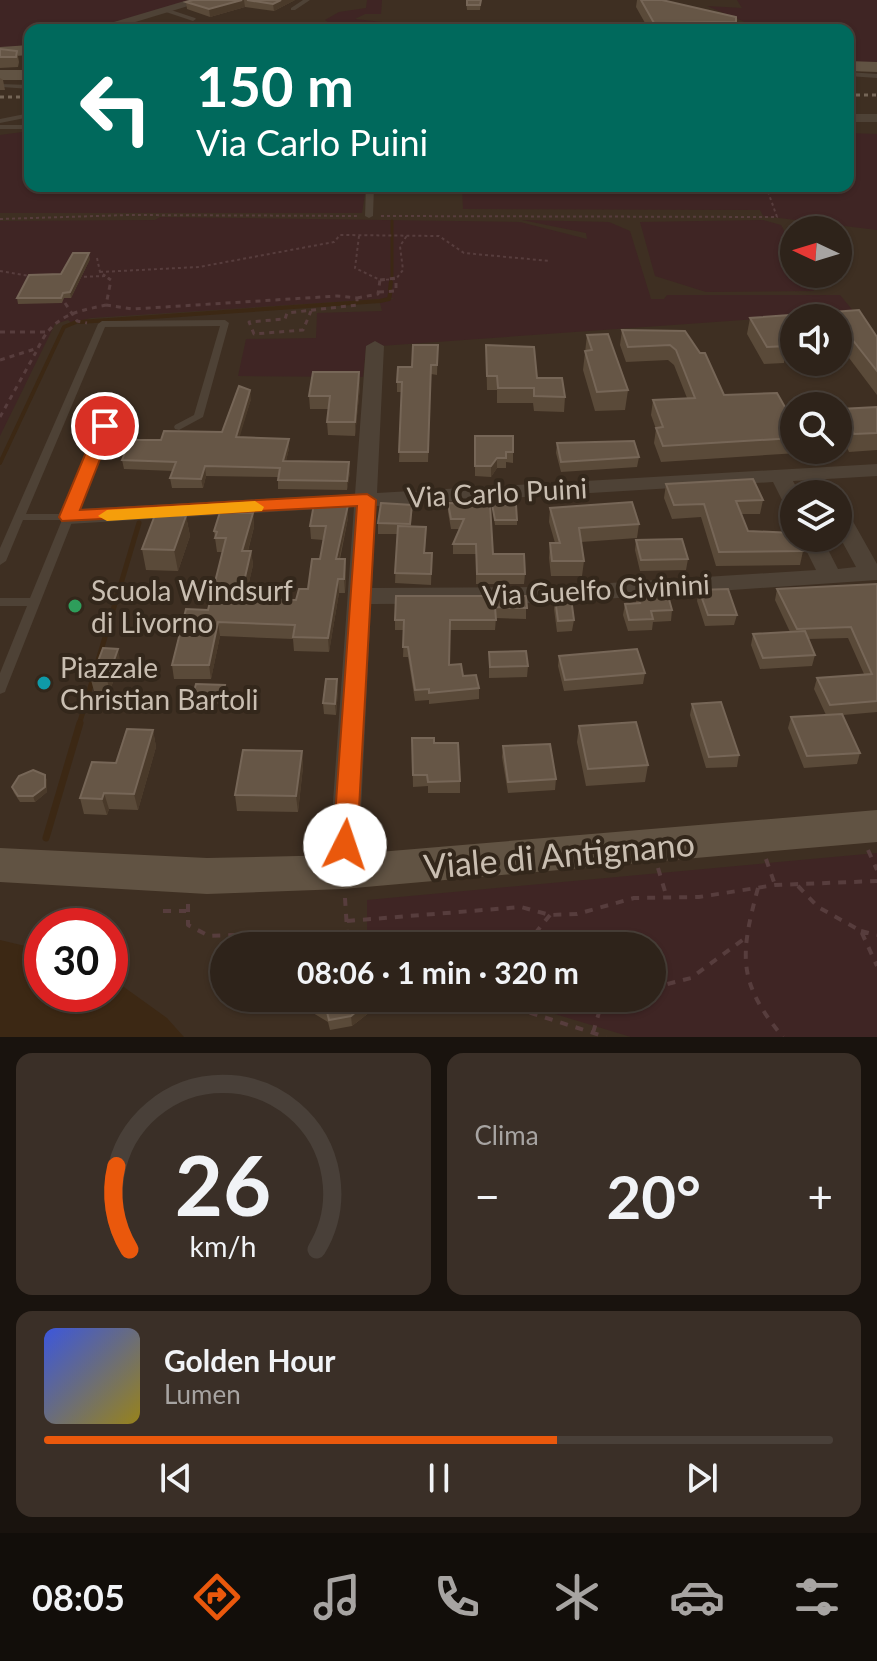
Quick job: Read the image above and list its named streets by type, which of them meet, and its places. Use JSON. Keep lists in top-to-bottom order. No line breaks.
{"streets":{"main road":["Viale di Antignano"],"street":["Via Carlo Puini","Via Guelfo Civinini"]},"places":["Scuola Windsurf di Livorno","Piazzale Christian Bartoli"],"north":"left","page":{"turn":["150 m","Via Carlo Puini"],"limit":"30","trip":"08:06 · 1 min · 320 m","tile":"Clima","heat":["−","20°","+"],"song":["Golden Hour","Lumen"],"tabs":"08:05","gauge":["26","km/h"]}}
